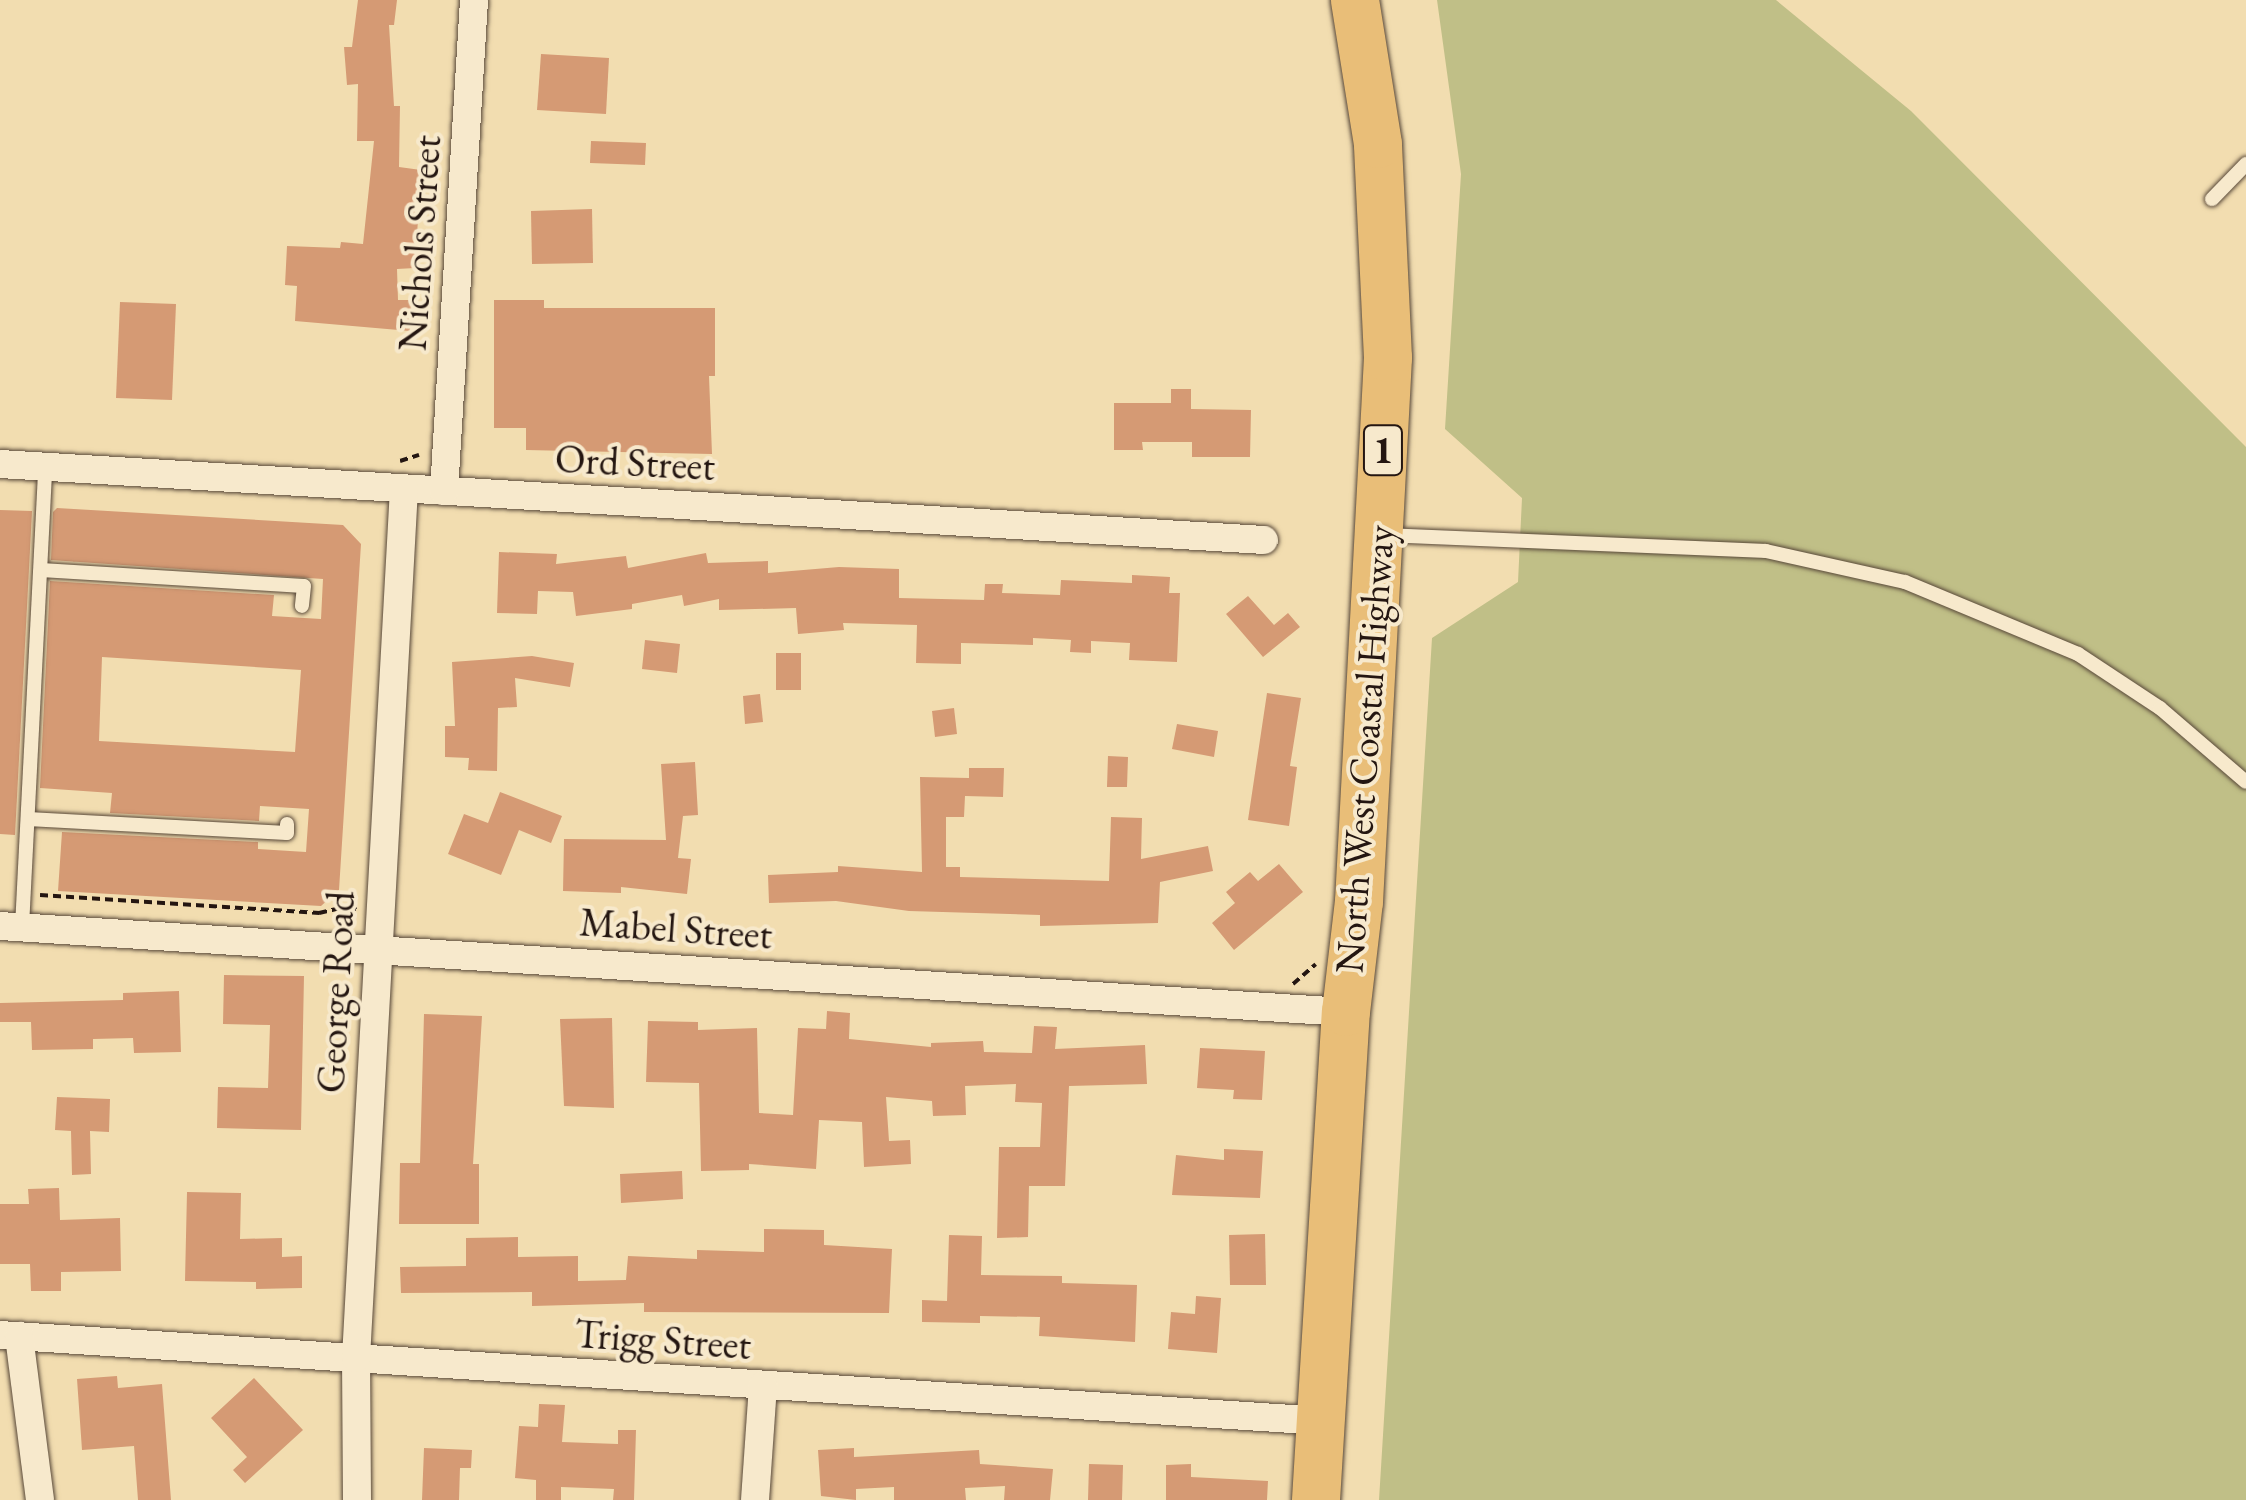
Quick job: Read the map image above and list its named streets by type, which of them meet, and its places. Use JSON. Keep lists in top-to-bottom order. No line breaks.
{"streets":{"highway":["1","North West Coastal Highway"],"street":["Nichols Street","Ord Street","Mabel Street","George Road","Trigg Street"]},"crossings":[["Nichols Street","Ord Street"],["Ord Street","George Road"],["North West Coastal Highway","Mabel Street"],["North West Coastal Highway","Trigg Street"],["Mabel Street","George Road"],["George Road","Trigg Street"]]}
